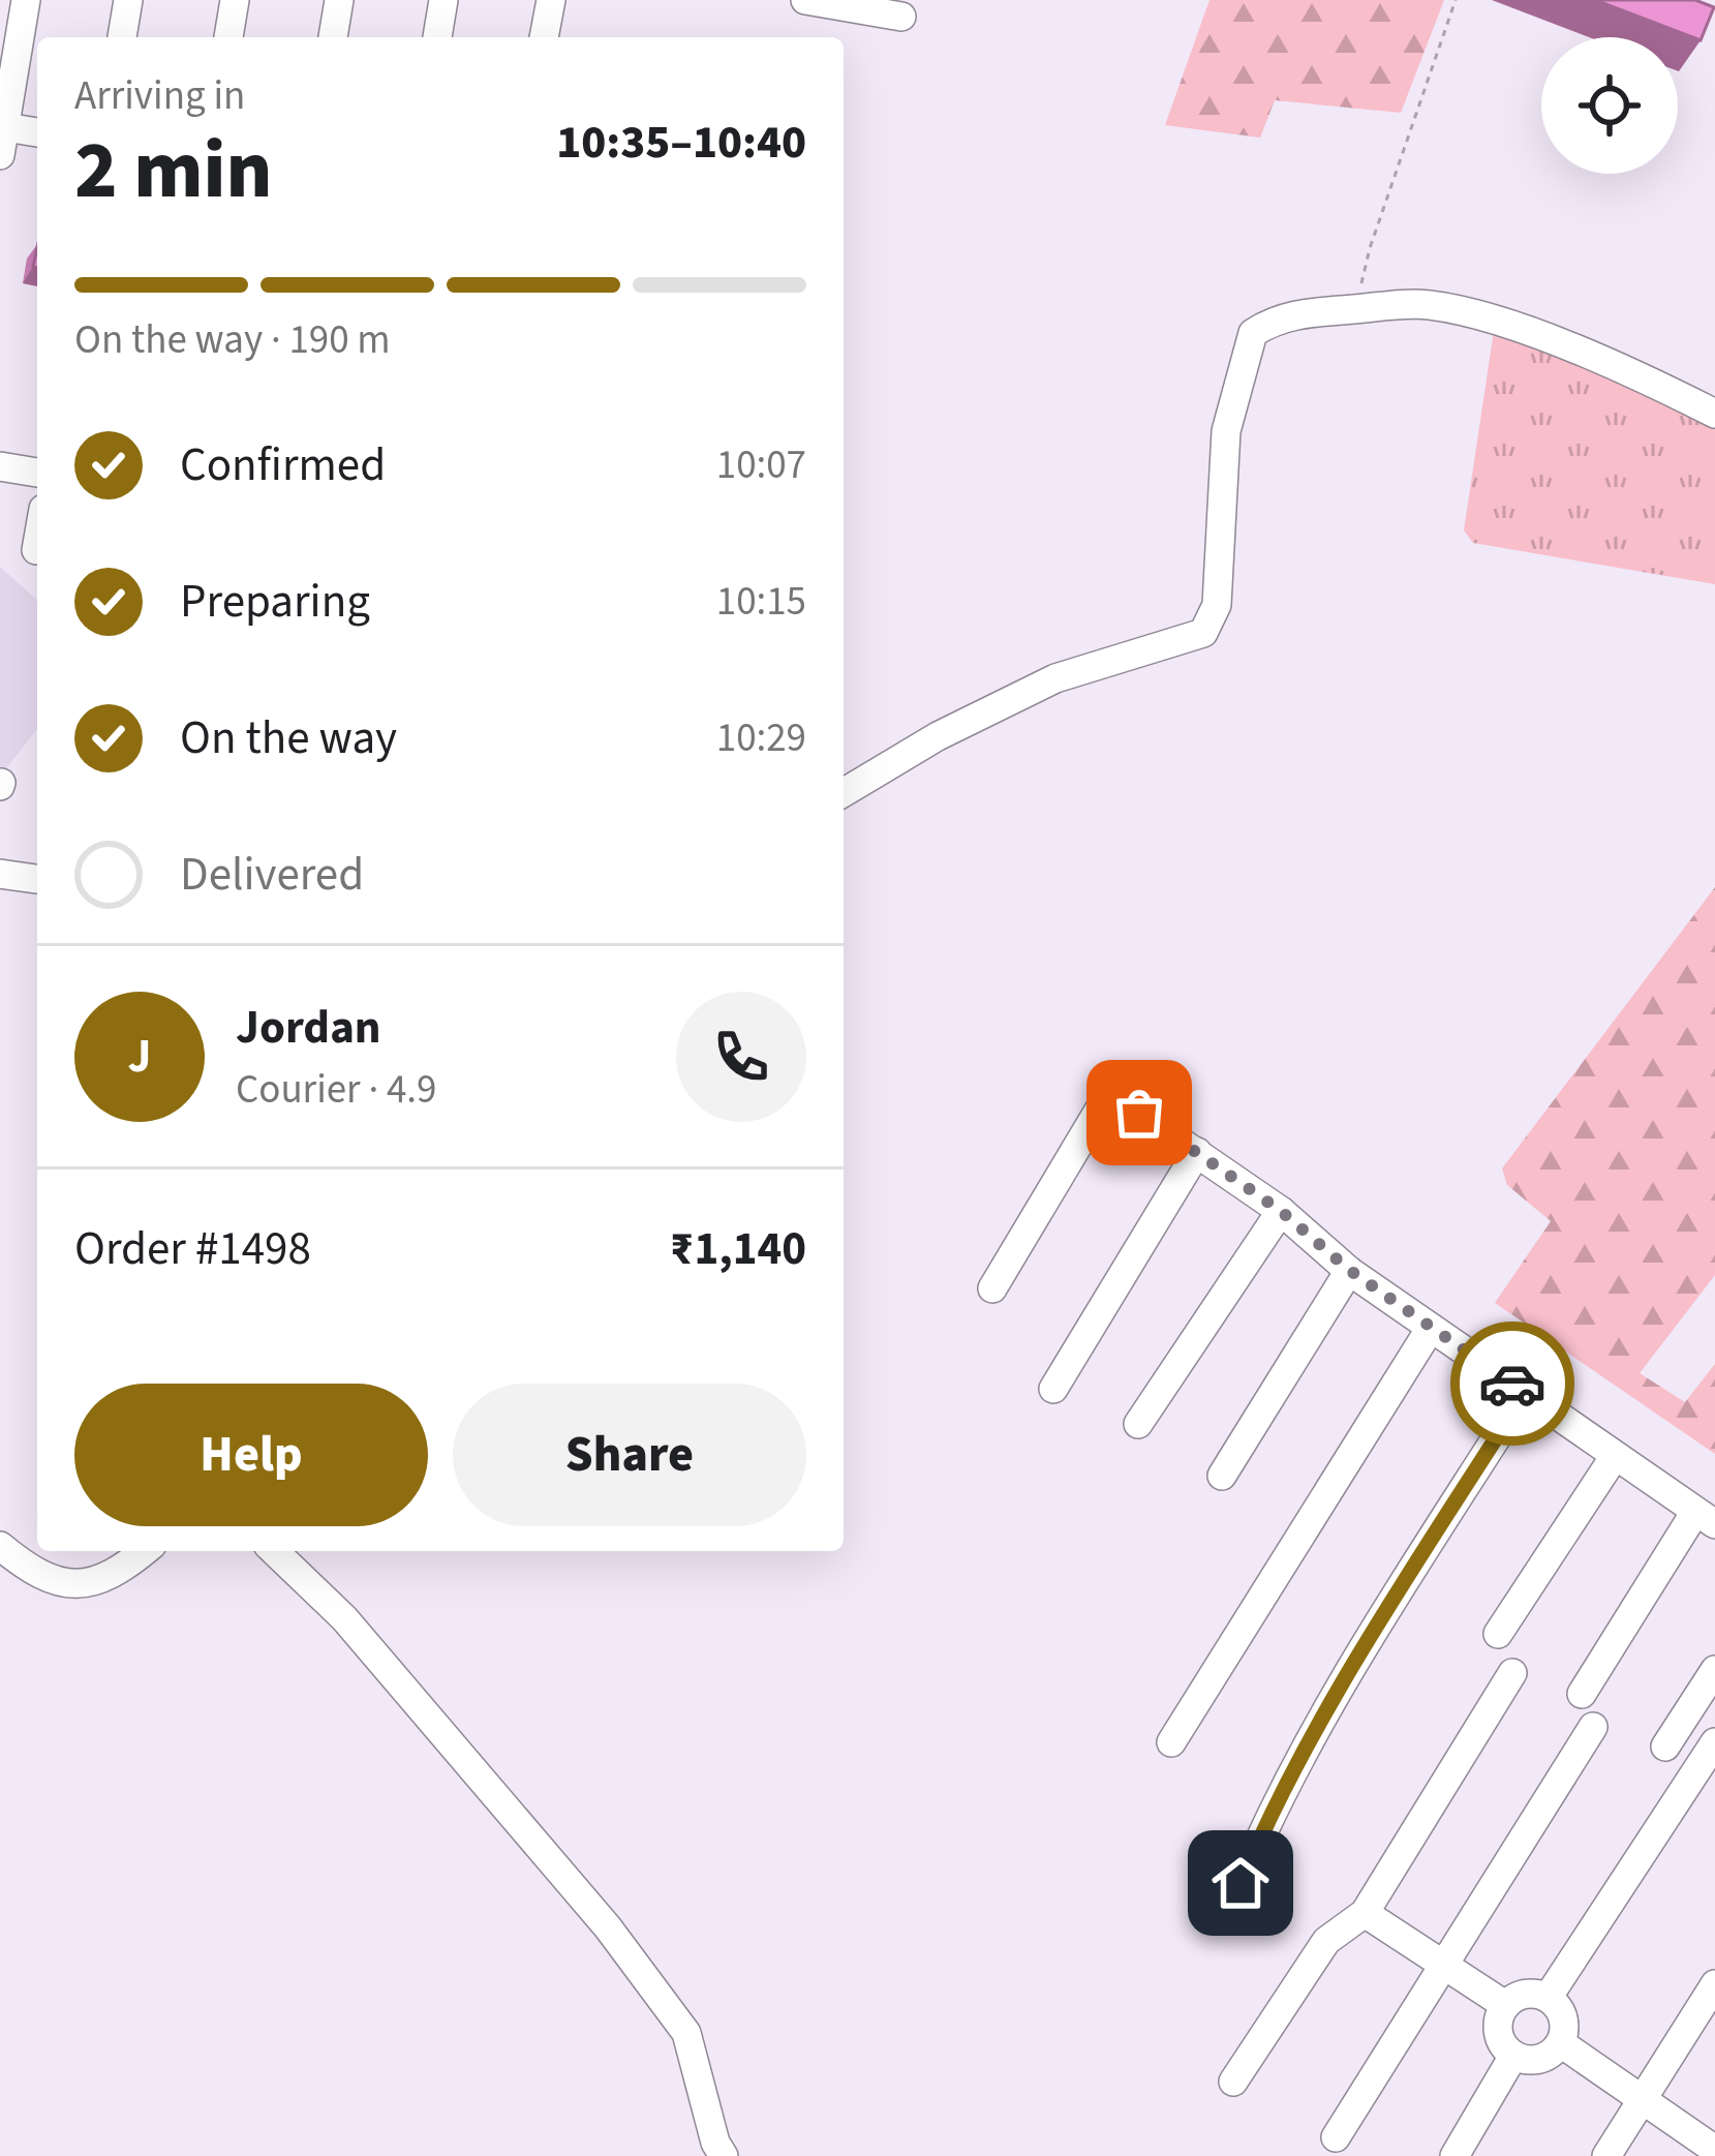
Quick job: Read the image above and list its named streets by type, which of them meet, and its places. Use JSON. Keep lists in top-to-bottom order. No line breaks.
{"page":{"heading":["2 min","Arriving in","10:35–10:40"],"panel":["Jordan","Courier · 4.9","Order #1498","₹1,140"],"bar":"On the way · 190 m","list":[["Confirmed","10:07"],["Preparing","10:15"],["On the way","10:29"],"Delivered"],"round":"J","buttons":["Help","Share"]}}
